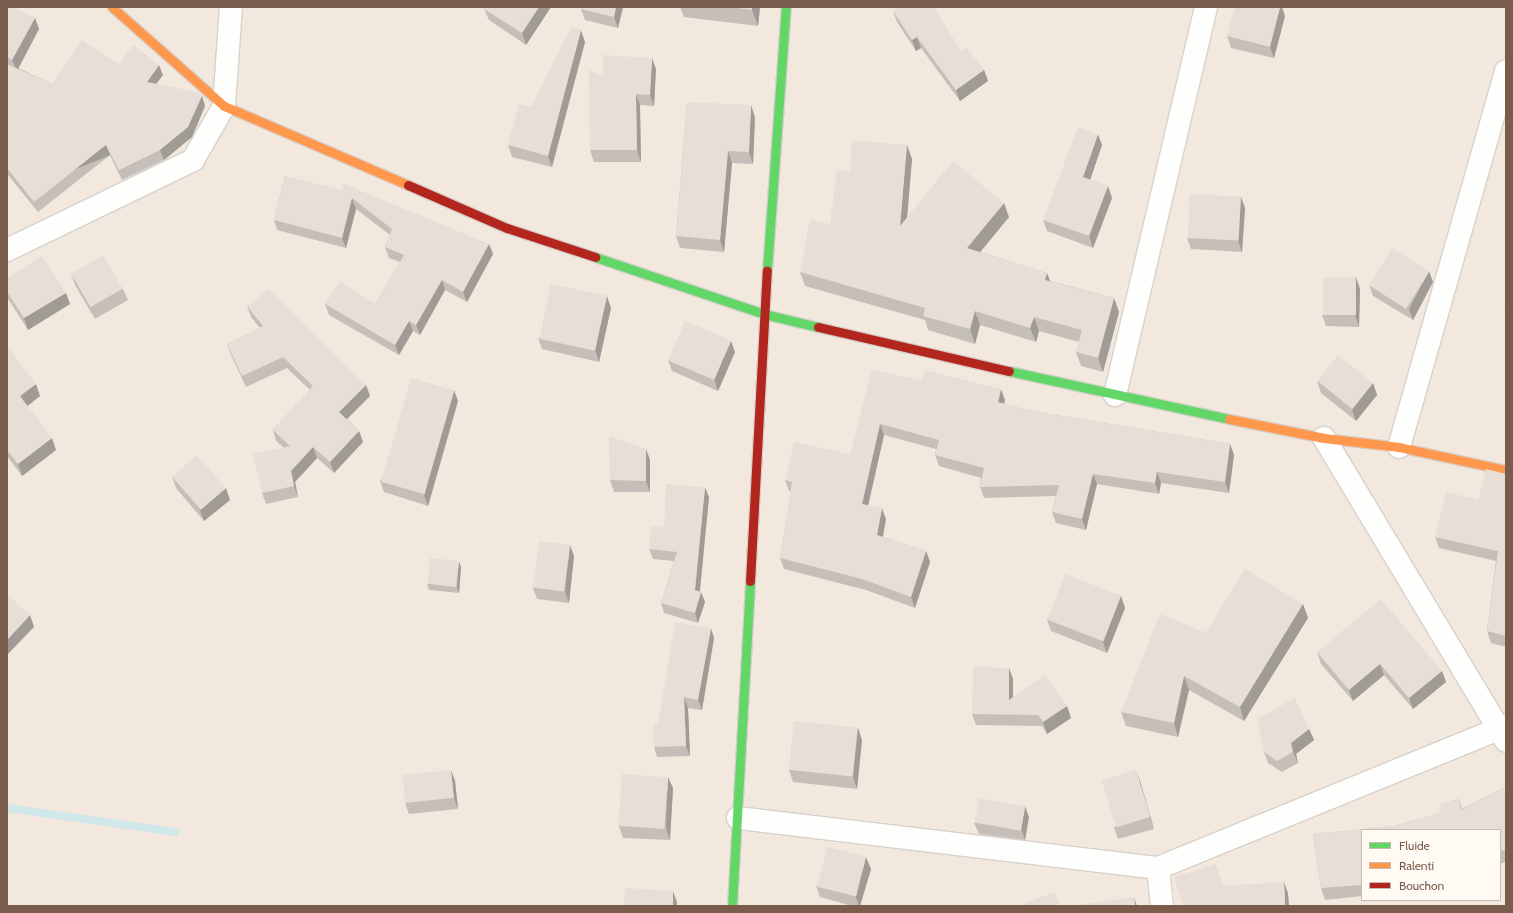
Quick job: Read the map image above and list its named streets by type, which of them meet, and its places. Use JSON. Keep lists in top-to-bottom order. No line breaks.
{"legend":["Fluide","Ralenti","Bouchon"]}
